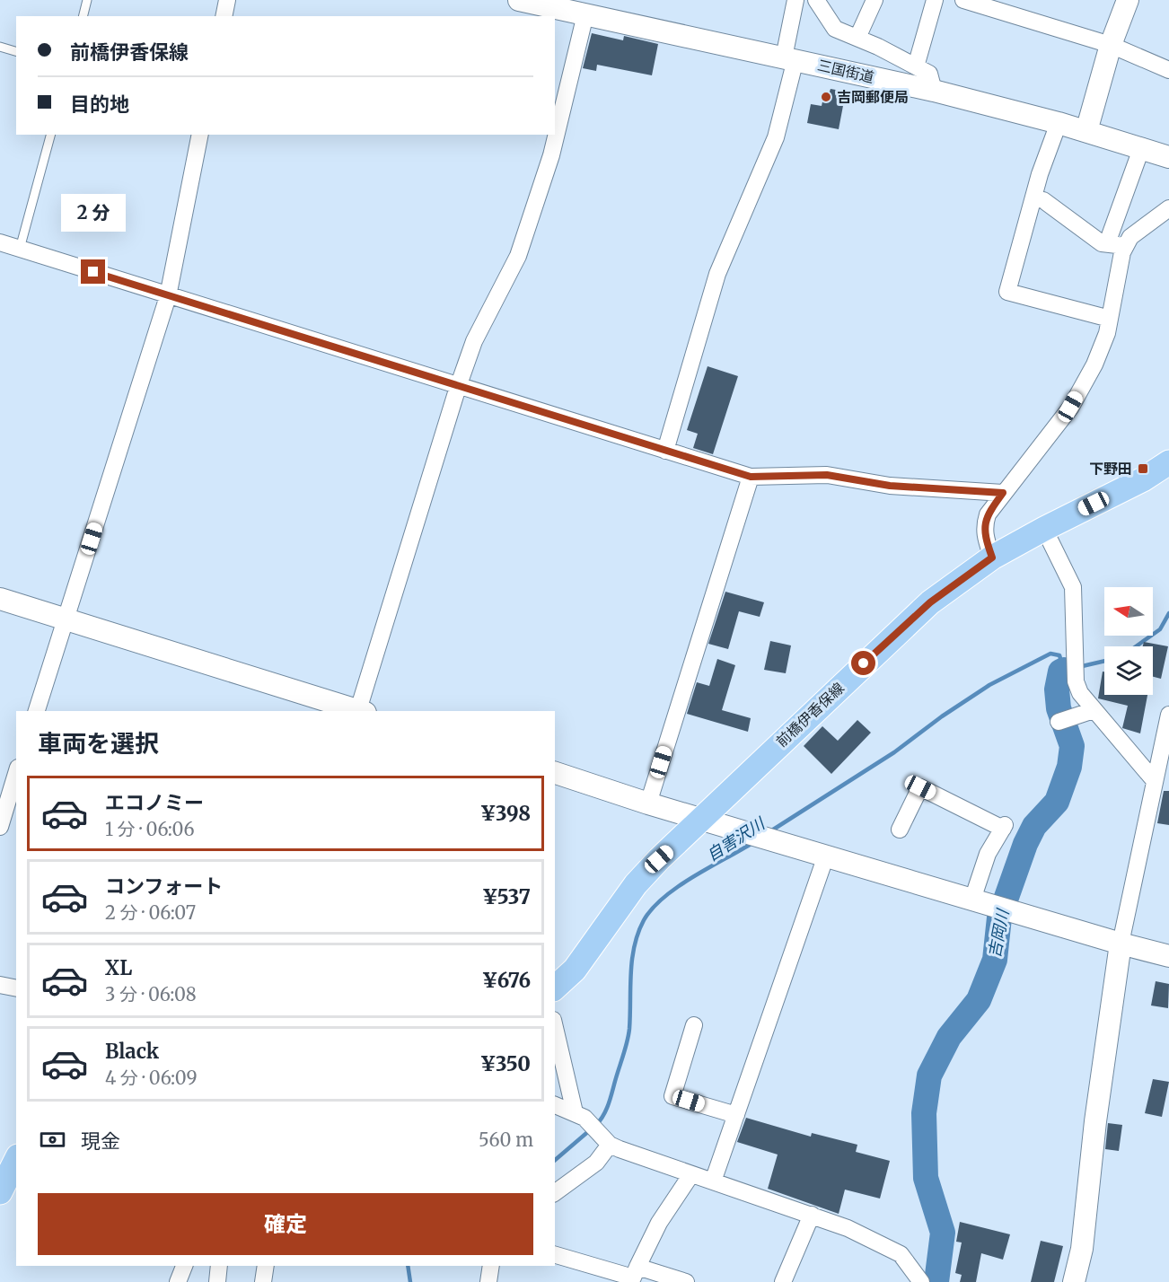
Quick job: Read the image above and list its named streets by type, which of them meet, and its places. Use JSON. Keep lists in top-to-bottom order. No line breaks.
{"streets":{"main road":["前橋伊香保線"],"street":["三国街道"]},"water":["自害沢川","吉岡川"],"places":{"other":["吉岡郵便局"],"transit":["下野田"]},"north":"left","page":{"banner":["前橋伊香保線","目的地"],"bubble":"2 分","heading":"車両を選択","list":[{"name":"エコノミー","note":"1 分 · 06:06","value":"¥398"},{"name":"コンフォート","note":"2 分 · 06:07","value":"¥537"},{"name":"XL","note":"3 分 · 06:08","value":"¥676"},{"name":"Black","note":"4 分 · 06:09","value":"¥350"}],"pay":["現金","560 m"],"buttons":"確定"}}
